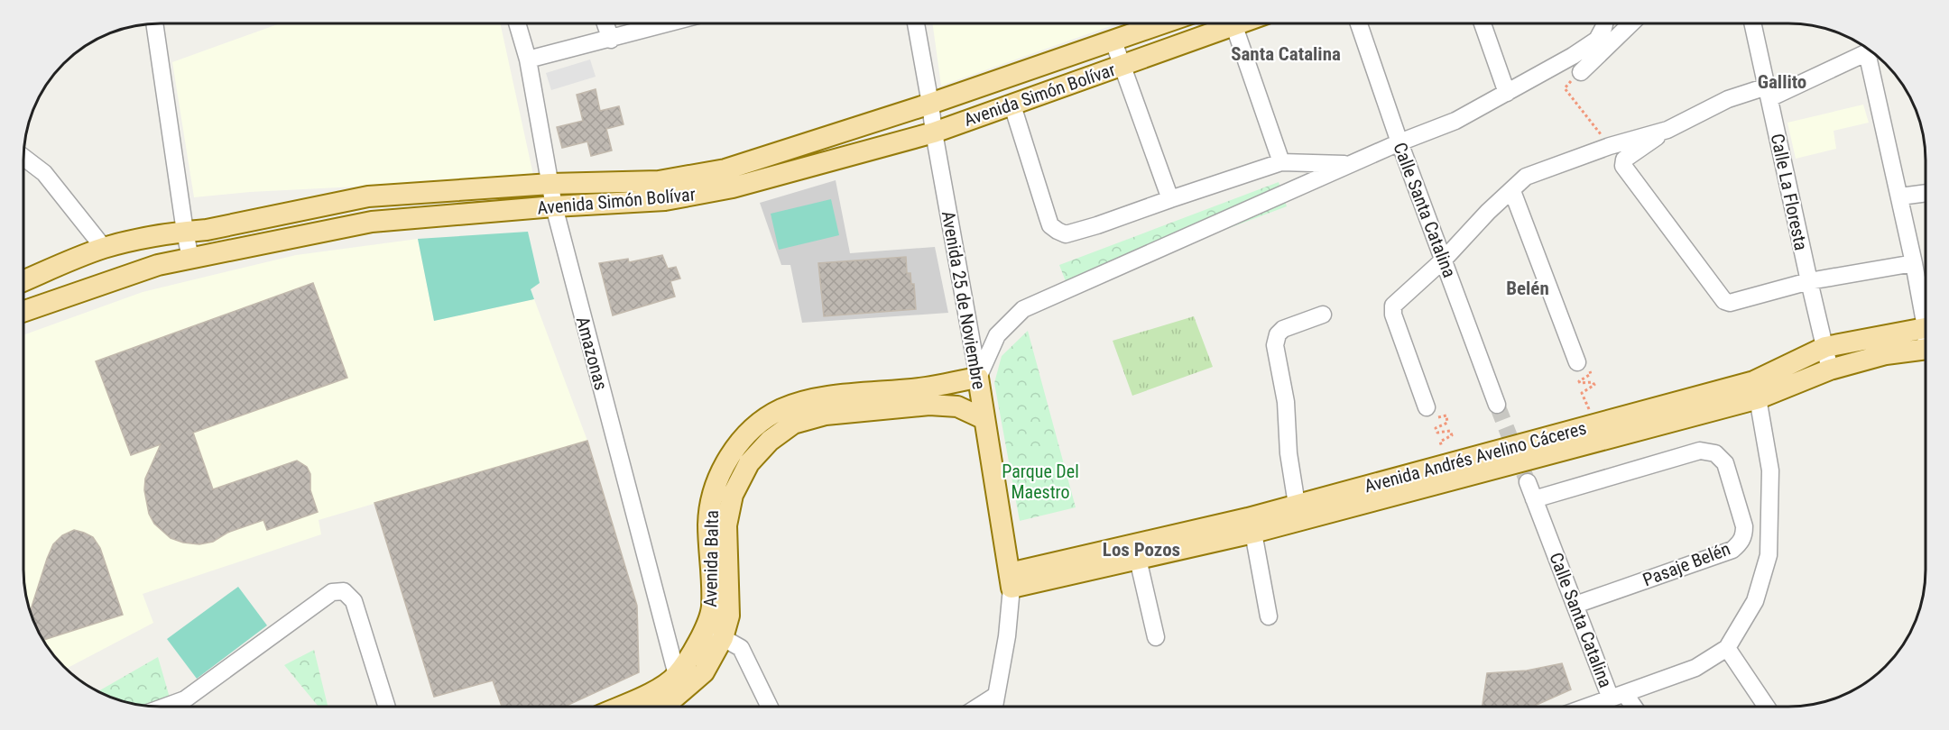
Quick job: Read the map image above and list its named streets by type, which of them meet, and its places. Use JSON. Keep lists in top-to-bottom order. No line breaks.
{"streets":{"main road":["Avenida Simón Bolívar","Avenida 25 de Noviembre","Avenida Andrés Avelino Cáceres","Avenida Balta"],"street":["Calle La Floresta","Calle Santa Catalina","Amazonas","Pasaje Belén"]},"crossings":[["Avenida Simón Bolívar","Avenida 25 de Noviembre"],["Avenida Simón Bolívar","Amazonas"],["Calle La Floresta","Avenida Andrés Avelino Cáceres"],["Calle Santa Catalina","Pasaje Belén"],["Avenida 25 de Noviembre","Avenida Andrés Avelino Cáceres"],["Avenida 25 de Noviembre","Avenida Balta"],["Amazonas","Avenida Balta"]],"districts":["Santa Catalina","Gallito","Belén","Los Pozos"],"parks":["Parque Del Maestro"]}
